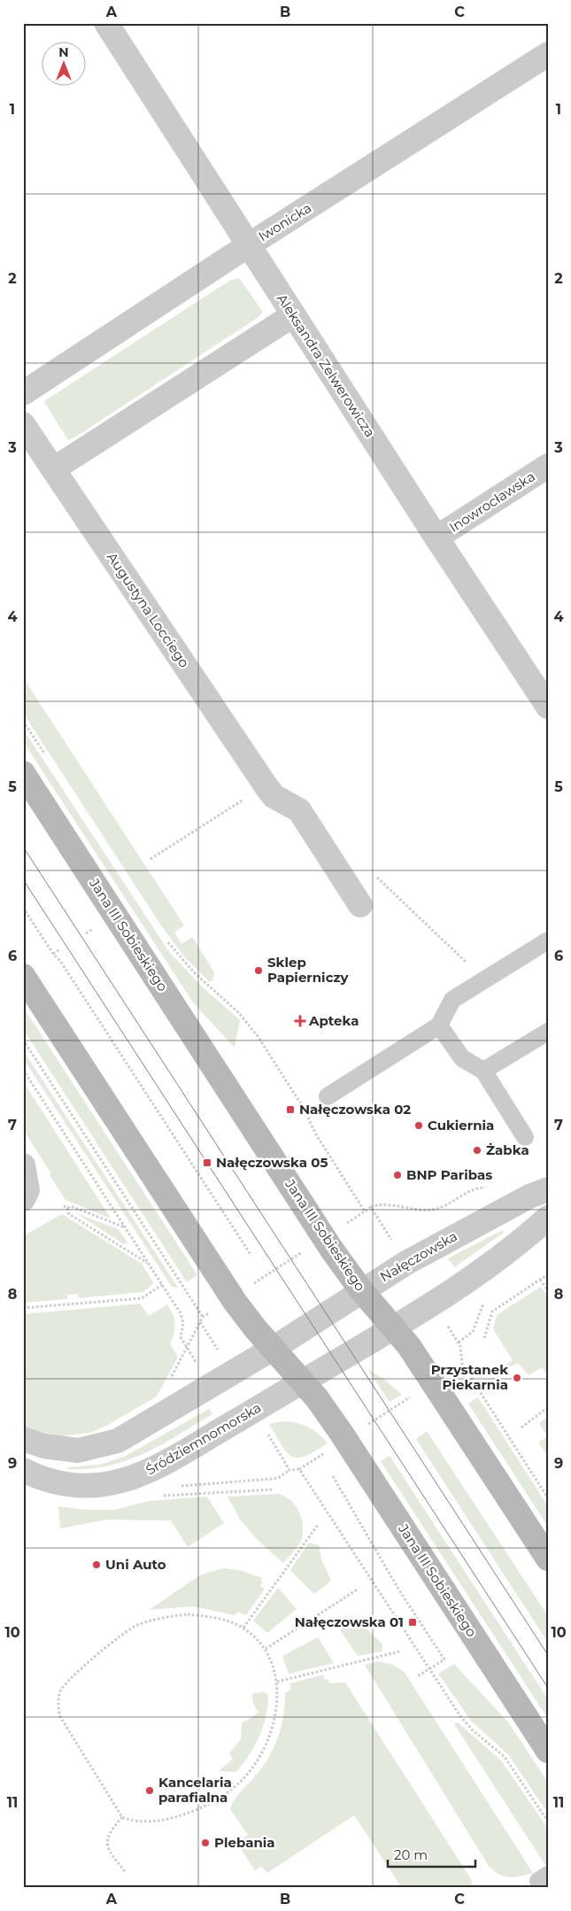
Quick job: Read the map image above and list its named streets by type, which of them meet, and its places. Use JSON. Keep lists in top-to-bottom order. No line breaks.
{"streets":{"main road":["Jana III Sobieskiego"],"street":["Iwonicka","Aleksandra Zelwerowicza","Inowrocławska","Augustyna Locciego","Nałęczowska","Śródziemnomorska"]},"crossings":[["Iwonicka","Aleksandra Zelwerowicza"],["Aleksandra Zelwerowicza","Inowrocławska"],["Jana III Sobieskiego","Nałęczowska"],["Jana III Sobieskiego","Śródziemnomorska"]],"places":{"other":["Sklep Papierniczy","Cukiernia","Żabka","BNP Paribas","Przystanek Piekarnia","Uni Auto","Kancelaria parafialna","Plebania"],"health":["Apteka"],"transit":["Nałęczowska 02","Nałęczowska 05","Nałęczowska 01"]},"scale_bar":"20 m","north":"top","grid":{"columns":["A","B","C"],"rows":["1","2","3","4","5","6","7","8","9","10","11"]}}
